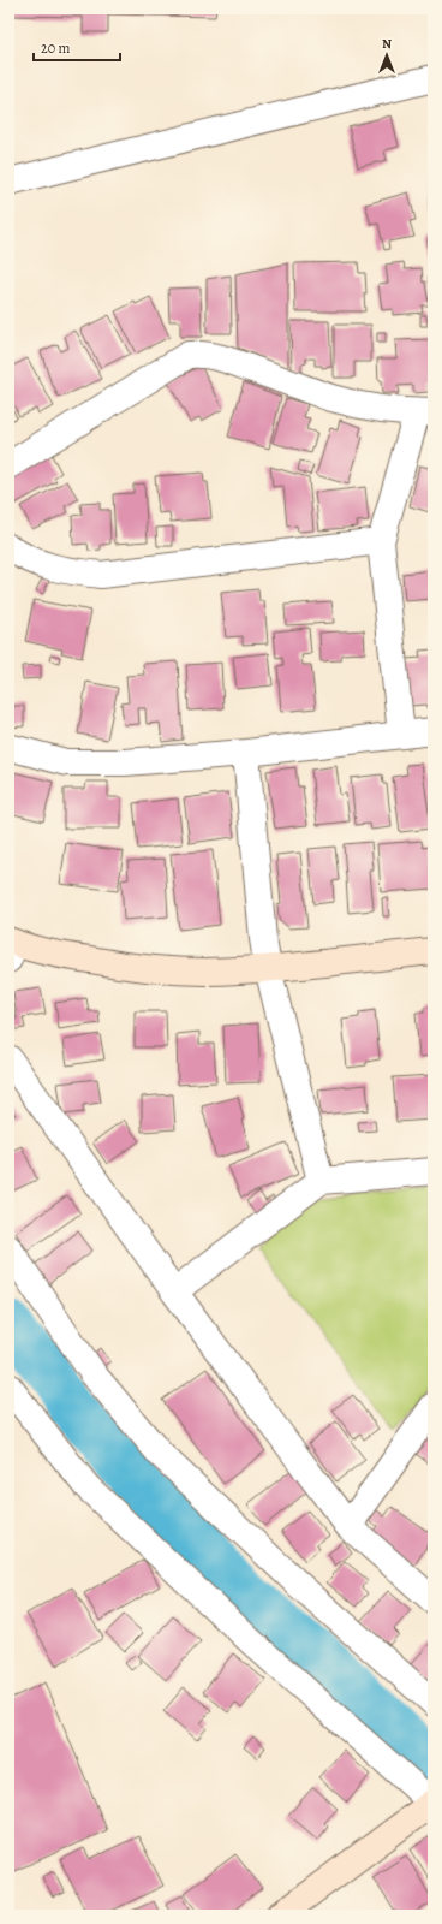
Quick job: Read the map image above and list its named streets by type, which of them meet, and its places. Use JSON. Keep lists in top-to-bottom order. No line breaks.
{"scale_bar":"20 m","north":"top"}
